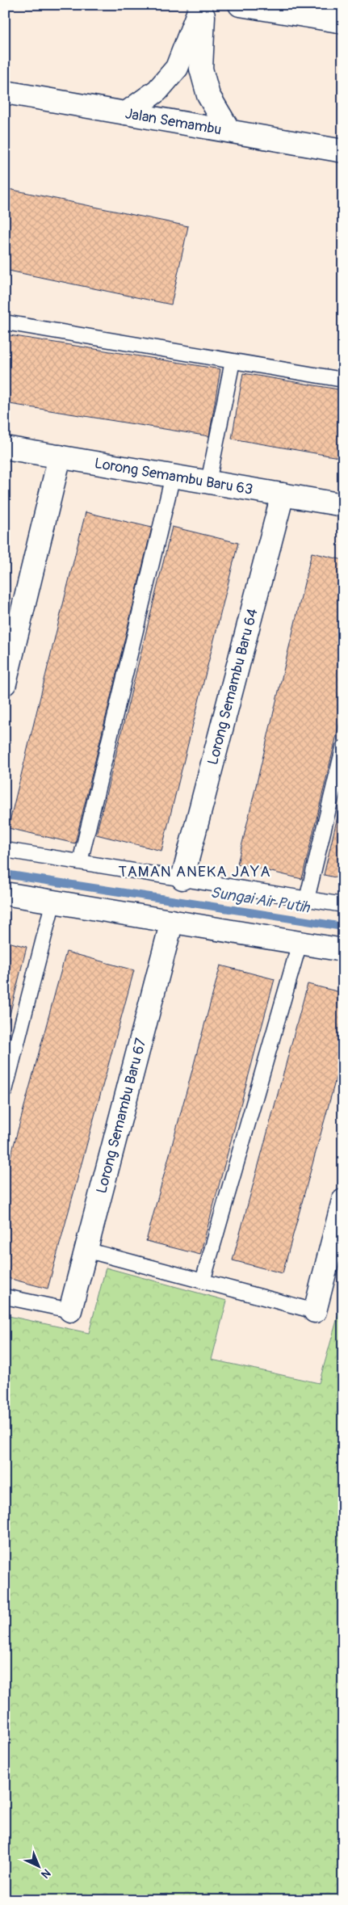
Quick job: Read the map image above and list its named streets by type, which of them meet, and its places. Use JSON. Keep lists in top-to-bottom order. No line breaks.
{"streets":{"street":["Jalan Semambu","Lorong Semambu Baru 63","Lorong Semambu Baru 64","Lorong Semambu Baru 67"]},"crossings":[["Lorong Semambu Baru 63","Lorong Semambu Baru 64"]],"districts":["TAMAN ANEKA JAYA"],"water":["Sungai Air Putih"],"north":"bottom right"}
